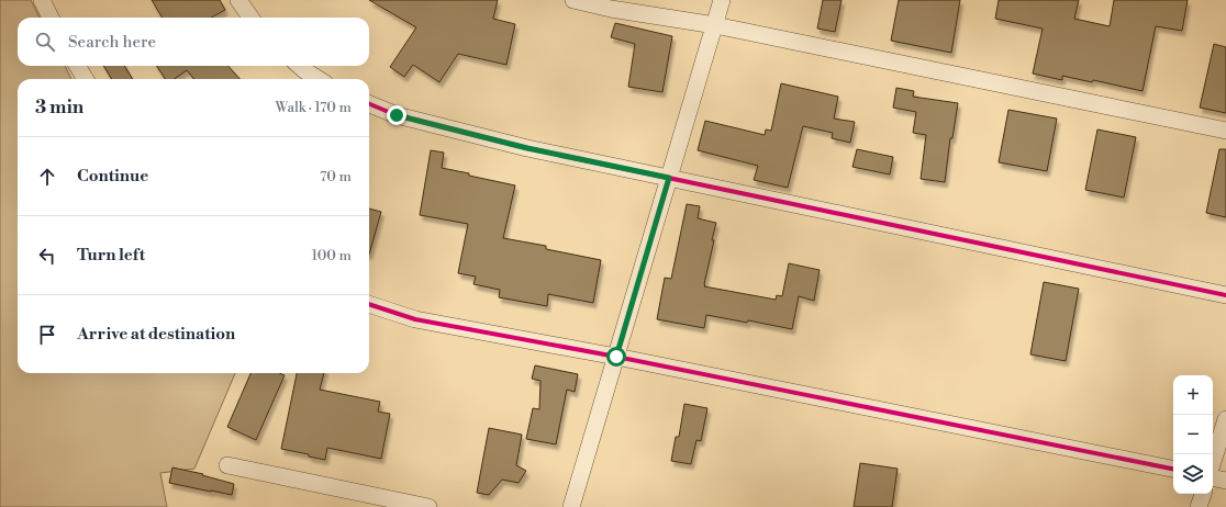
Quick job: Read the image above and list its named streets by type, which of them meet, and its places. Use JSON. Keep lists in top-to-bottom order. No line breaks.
{"page":{"search":"Search here","heading":["3 min","Walk · 170 m"],"list":[["Continue","70 m"],["Turn left","100 m"],"Arrive at destination"],"map_buttons":["+","−"]}}
